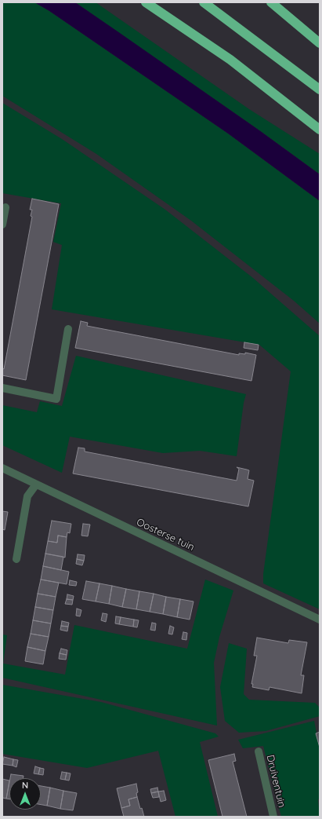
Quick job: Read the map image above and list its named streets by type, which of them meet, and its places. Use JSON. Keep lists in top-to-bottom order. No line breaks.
{"streets":{"street":["Oosterse tuin","Druiventuin"]},"north":"top"}
